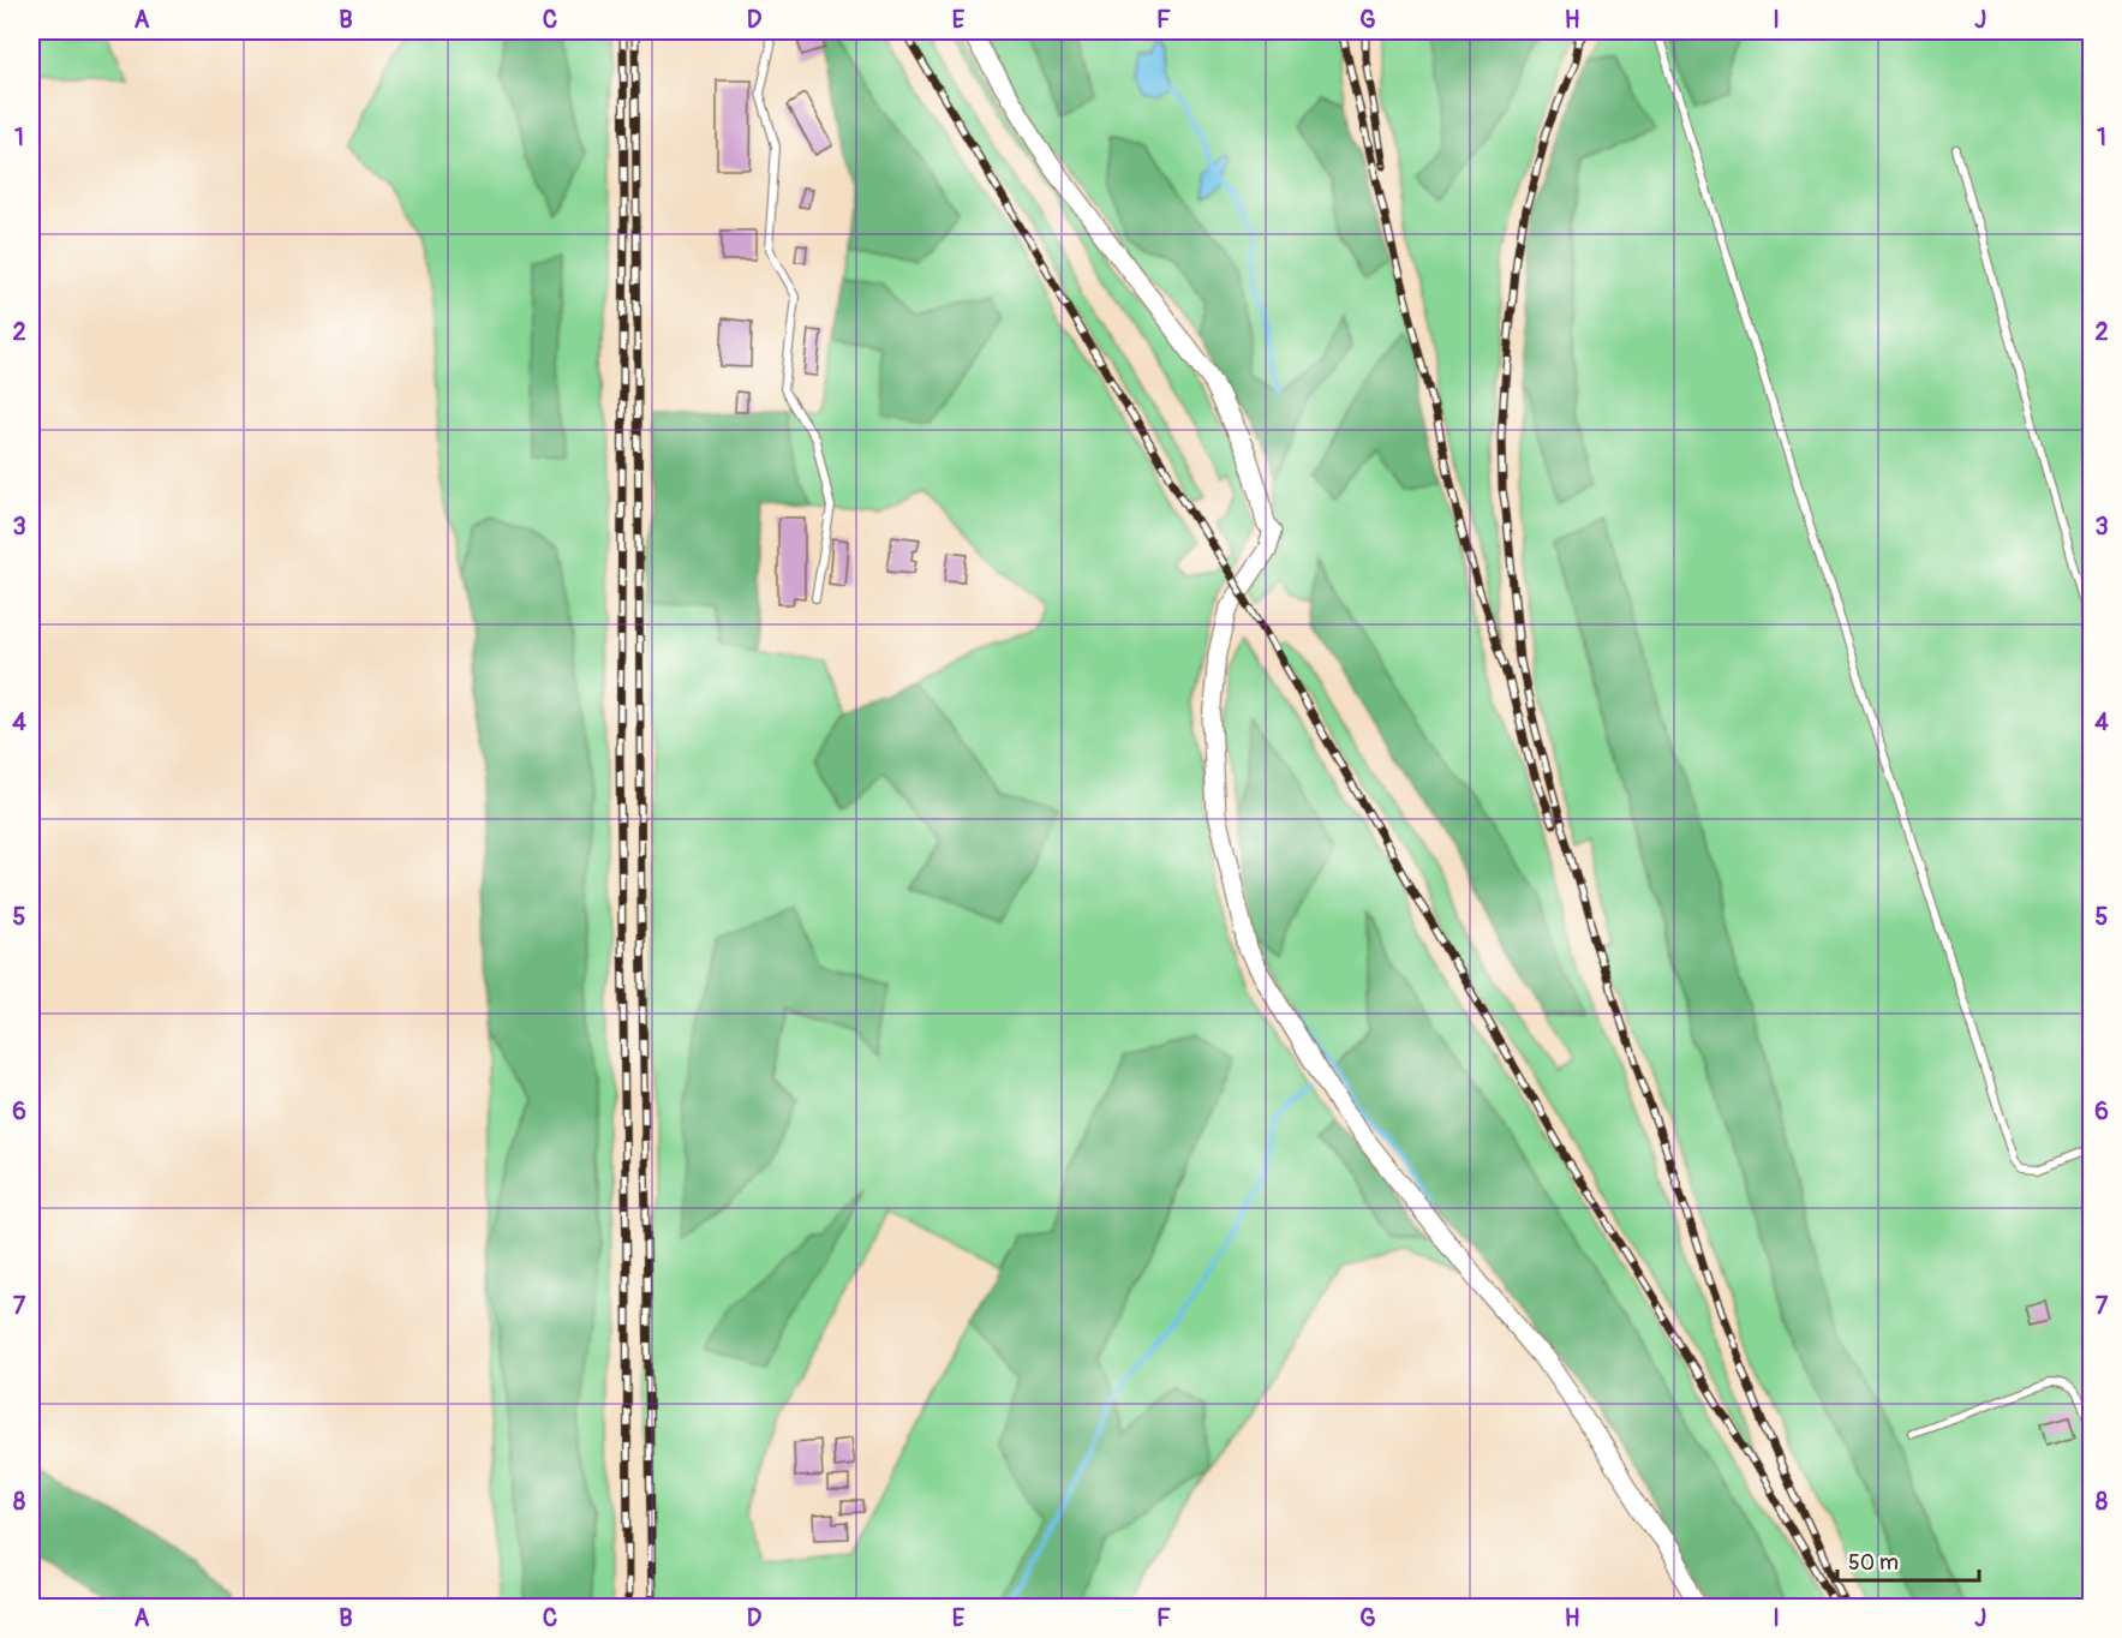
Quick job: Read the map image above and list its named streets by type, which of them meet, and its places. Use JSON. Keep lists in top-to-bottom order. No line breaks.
{"scale_bar":"50 m","grid":{"columns":["A","B","C","D","E","F","G","H","I","J"],"rows":["1","2","3","4","5","6","7","8"]}}
